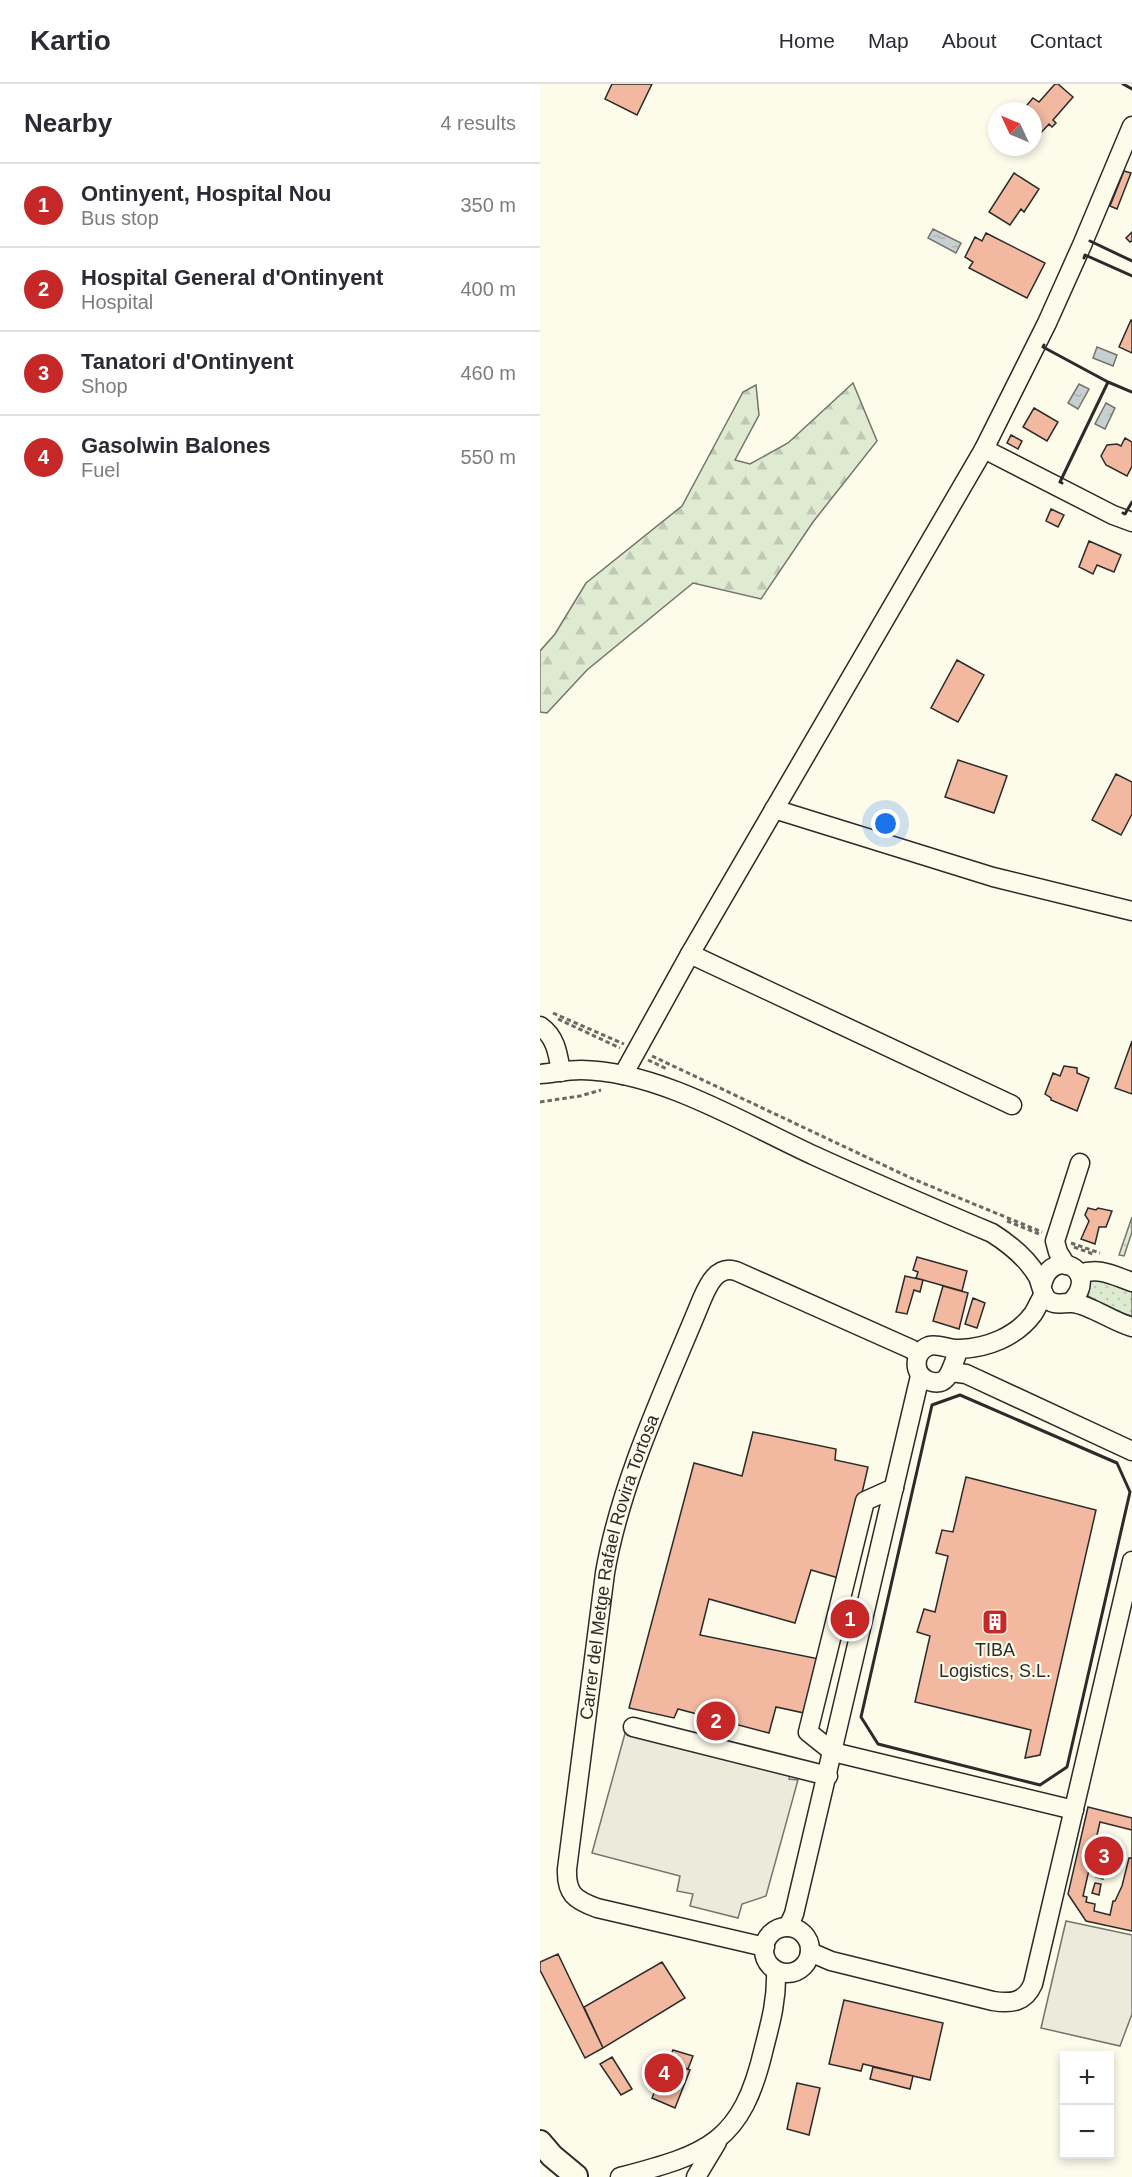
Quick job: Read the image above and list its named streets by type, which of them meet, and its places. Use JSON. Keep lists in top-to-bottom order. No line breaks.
{"streets":{"street":["Carrer del Metge Rafael Rovira Tortosa"]},"places":{"building":["TIBA Logistics, S.L."]},"north":"top left","page":{"header":"Kartio","nav":["Home","Map","About","Contact"],"heading":["Nearby","4 results"],"list":[{"mark":"1","name":"Ontinyent, Hospital Nou","note":"Bus stop","value":"350 m"},{"mark":"2","name":"Hospital General d'Ontinyent","note":"Hospital","value":"400 m"},{"mark":"3","name":"Tanatori d'Ontinyent","note":"Shop","value":"460 m"},{"mark":"4","name":"Gasolwin Balones","note":"Fuel","value":"550 m"}],"pins":["1","2","3","4"],"map_buttons":["+","−"]}}
